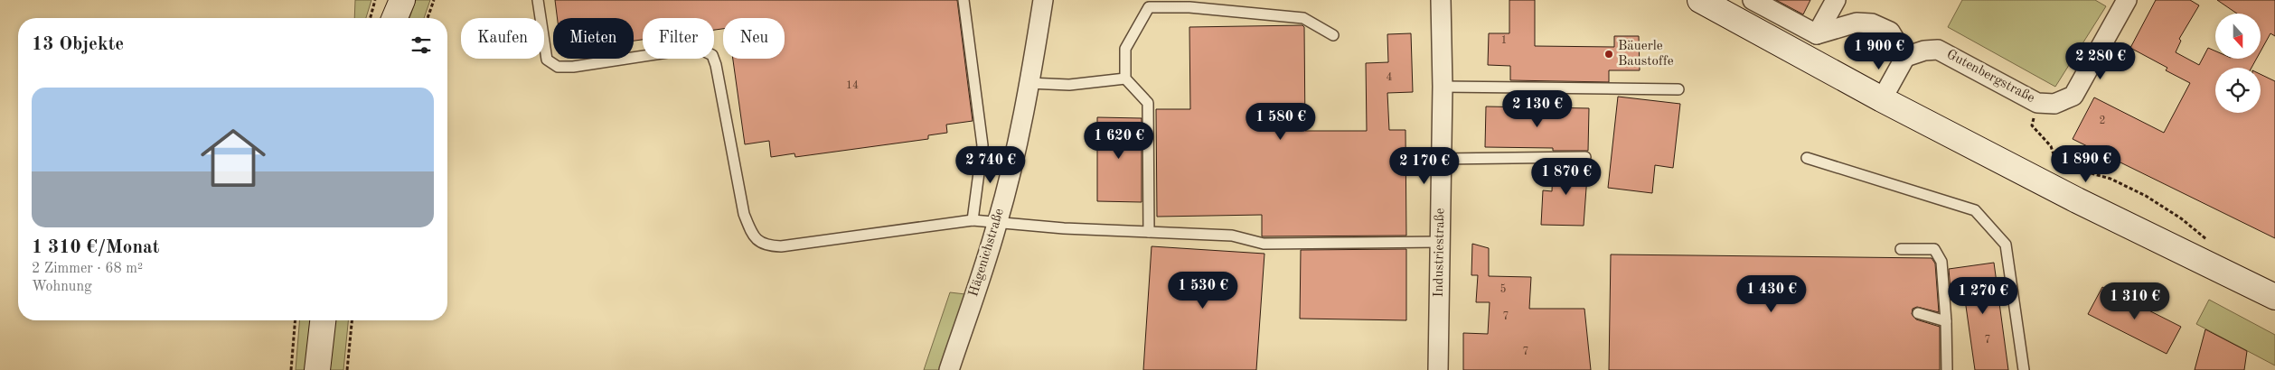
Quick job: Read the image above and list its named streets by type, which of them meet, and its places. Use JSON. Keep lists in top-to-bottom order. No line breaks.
{"streets":{"street":["Gutenbergstraße","Hägenichstraße","Industriestraße"]},"places":["Bäuerle Baustoffe"],"house_numbers":["1","4","14","2","5","7","7","7"],"north":"bottom","page":{"chip":["Kaufen","Mieten","Filter","Neu"],"heading":"13 Objekte","price":["1 900 €","2 280 €","2 130 €","1 580 €","1 620 €","1 890 €","2 740 €","2 170 €","1 870 €","1 530 €","1 430 €","1 270 €","1 310 €"],"list":[{"name":"1 310 €/Monat","note":"2 Zimmer · 68 m² · Wohnung"}]}}
